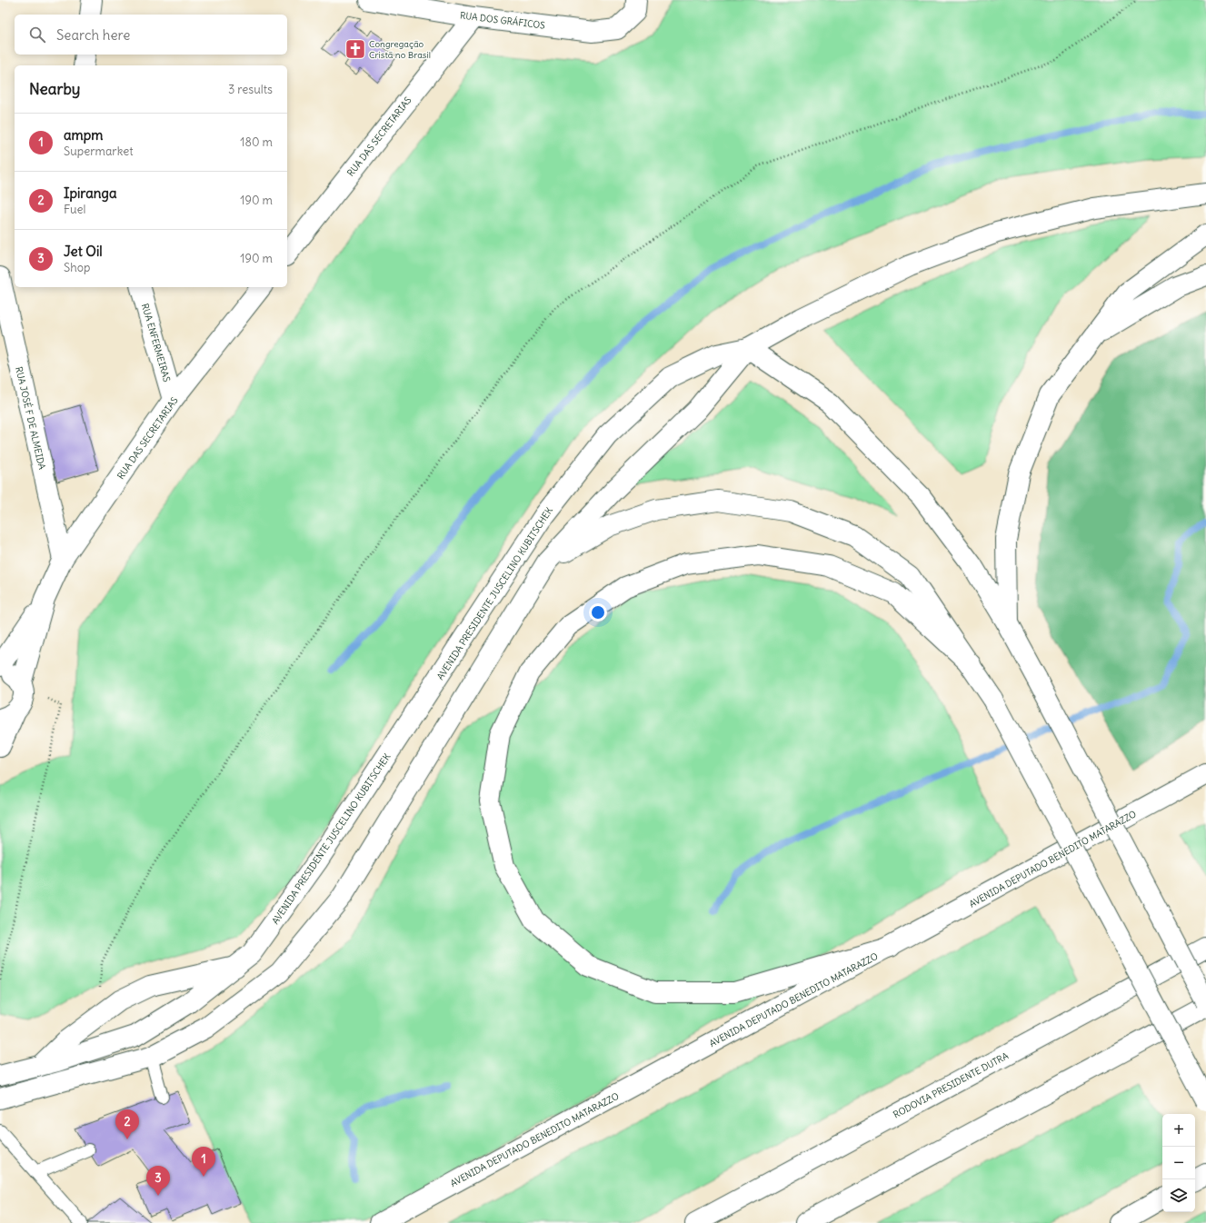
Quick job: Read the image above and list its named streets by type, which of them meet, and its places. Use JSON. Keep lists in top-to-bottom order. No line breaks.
{"streets":{"main road":["RUA DOS GRÁFICOS","RUA DAS SECRETARIAS","RUA ENFERMEIRAS","RUA JOSÉ F DE ALMEIDA","AVENIDA PRESIDENTE JUSCELINO KUBITSCHEK","AVENIDA DEPUTADO BENEDITO MATARAZZO","RODOVIA PRESIDENTE DUTRA"]},"crossings":[["RUA DOS GRÁFICOS","RUA DAS SECRETARIAS"],["RUA DAS SECRETARIAS","RUA ENFERMEIRAS"],["RUA DAS SECRETARIAS","RUA JOSÉ F DE ALMEIDA"]],"places":{"church":["Congregação Cristã no Brasil"]},"page":{"search":"Search here","heading":["Nearby","3 results"],"list":[{"mark":"1","name":"ampm","note":"Supermarket","value":"180 m"},{"mark":"2","name":"Ipiranga","note":"Fuel","value":"190 m"},{"mark":"3","name":"Jet Oil","note":"Shop","value":"190 m"}],"pins":["2","1","3"],"map_buttons":["+","−"]}}
